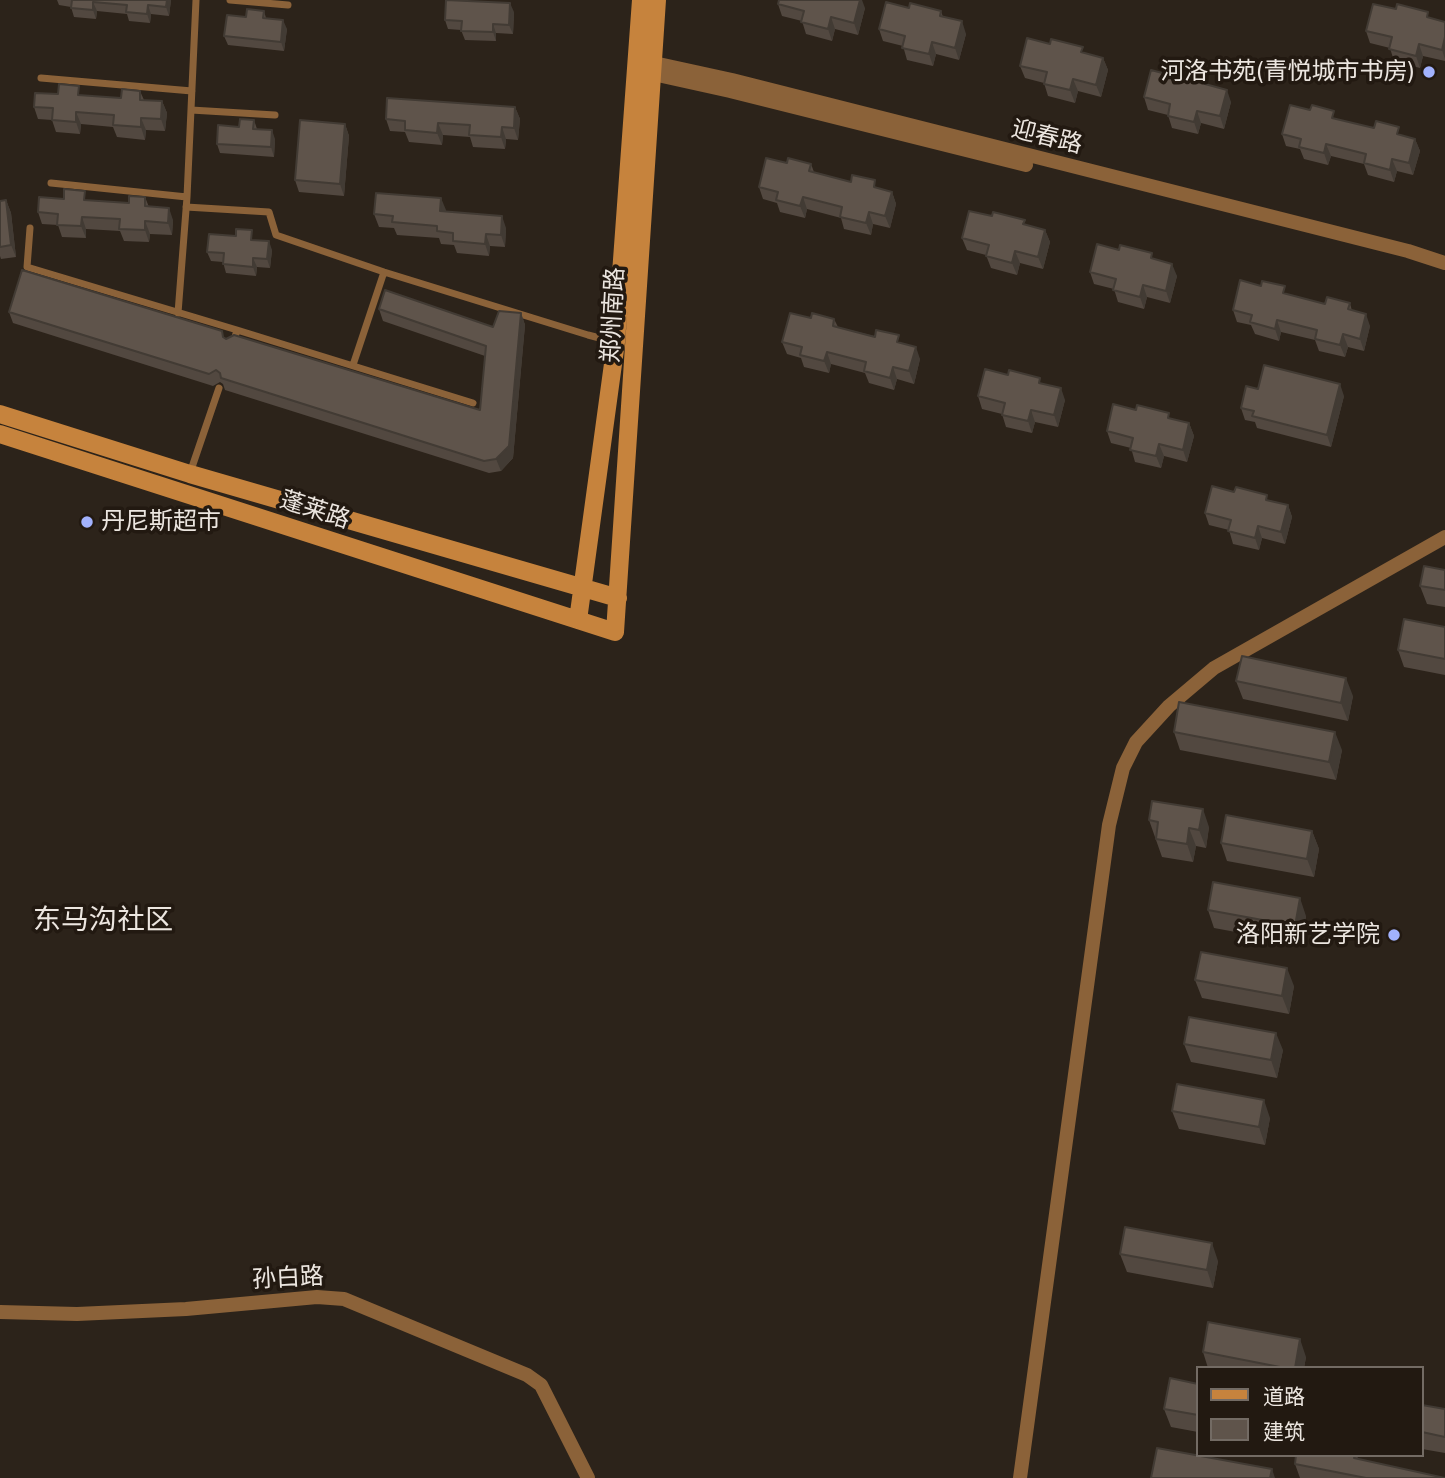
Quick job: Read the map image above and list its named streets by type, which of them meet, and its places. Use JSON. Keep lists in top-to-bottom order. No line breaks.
{"streets":{"main road":["郑州南路","蓬莱路"],"street":["迎春路","孙白路"]},"crossings":[["迎春路","郑州南路"],["郑州南路","蓬莱路"]],"districts":["东马沟社区"],"places":["河洛书苑(青悦城市书房)","丹尼斯超市","洛阳新艺学院"],"legend":["道路","建筑"]}
